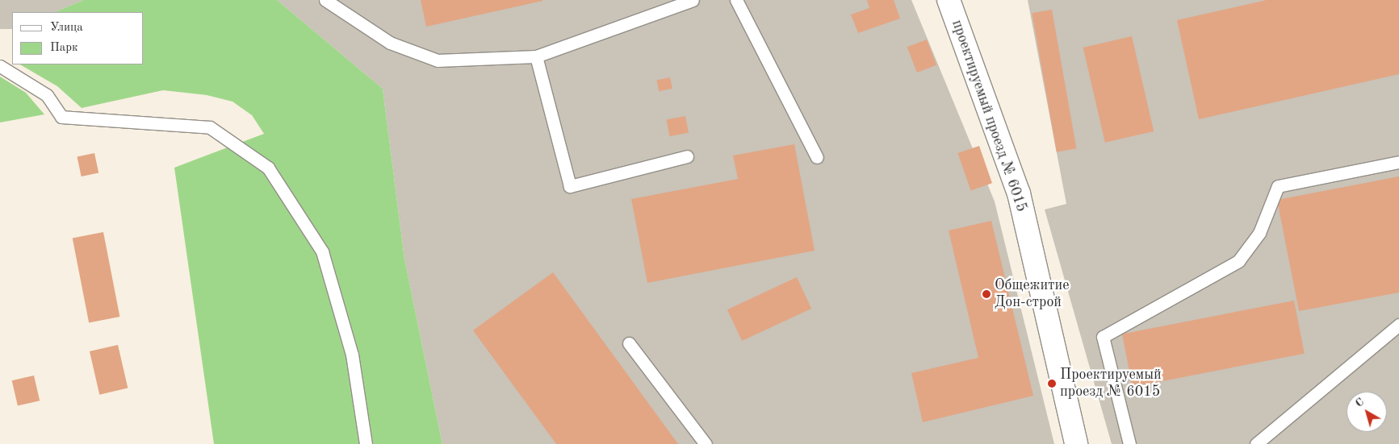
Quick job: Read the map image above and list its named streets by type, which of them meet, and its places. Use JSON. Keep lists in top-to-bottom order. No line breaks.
{"streets":{"street":["проектируемый проезд № 6015"]},"places":["Общежитие Дон-строй","Проектируемый проезд № 6015"],"legend":["Улица","Парк"],"north":"top left"}
